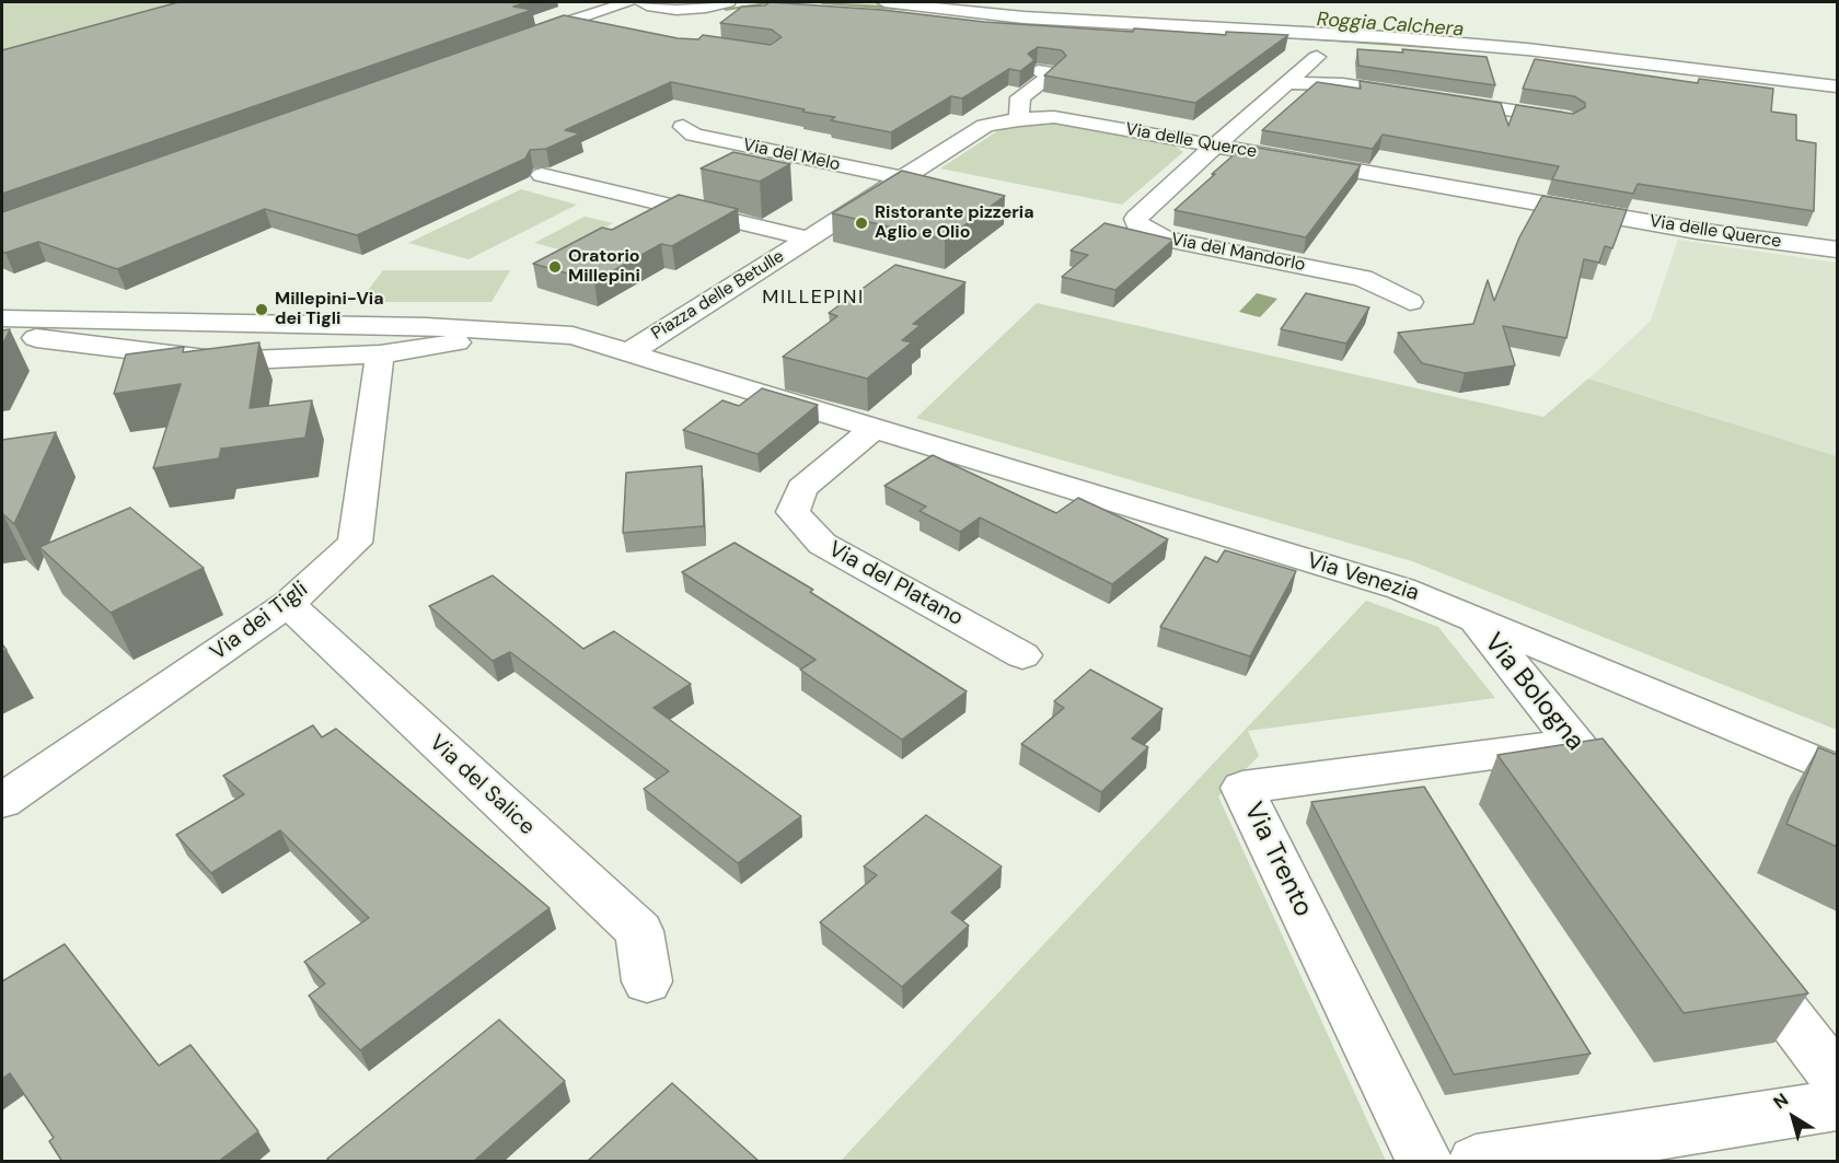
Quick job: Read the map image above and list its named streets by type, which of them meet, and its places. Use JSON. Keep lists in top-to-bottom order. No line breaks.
{"streets":{"street":["Via delle Querce","Via del Melo","Via del Mandorlo","Piazza delle Betulle","Via Venezia","Via del Platano","Via dei Tigli","Via Bologna","Via del Salice","Via Trento"]},"crossings":[["Via delle Querce","Via del Melo"],["Via delle Querce","Via del Mandorlo"],["Via delle Querce","Piazza delle Betulle"],["Via Venezia","Via del Platano"],["Via Venezia","Via Bologna"],["Via dei Tigli","Via del Salice"],["Via Bologna","Via Trento"]],"districts":["MILLEPINI"],"water":["Roggia Calchera"],"places":["Ristorante pizzeria Aglio e Olio","Oratorio Millepini","Millepini-Via dei Tigli"],"north":"top left"}
